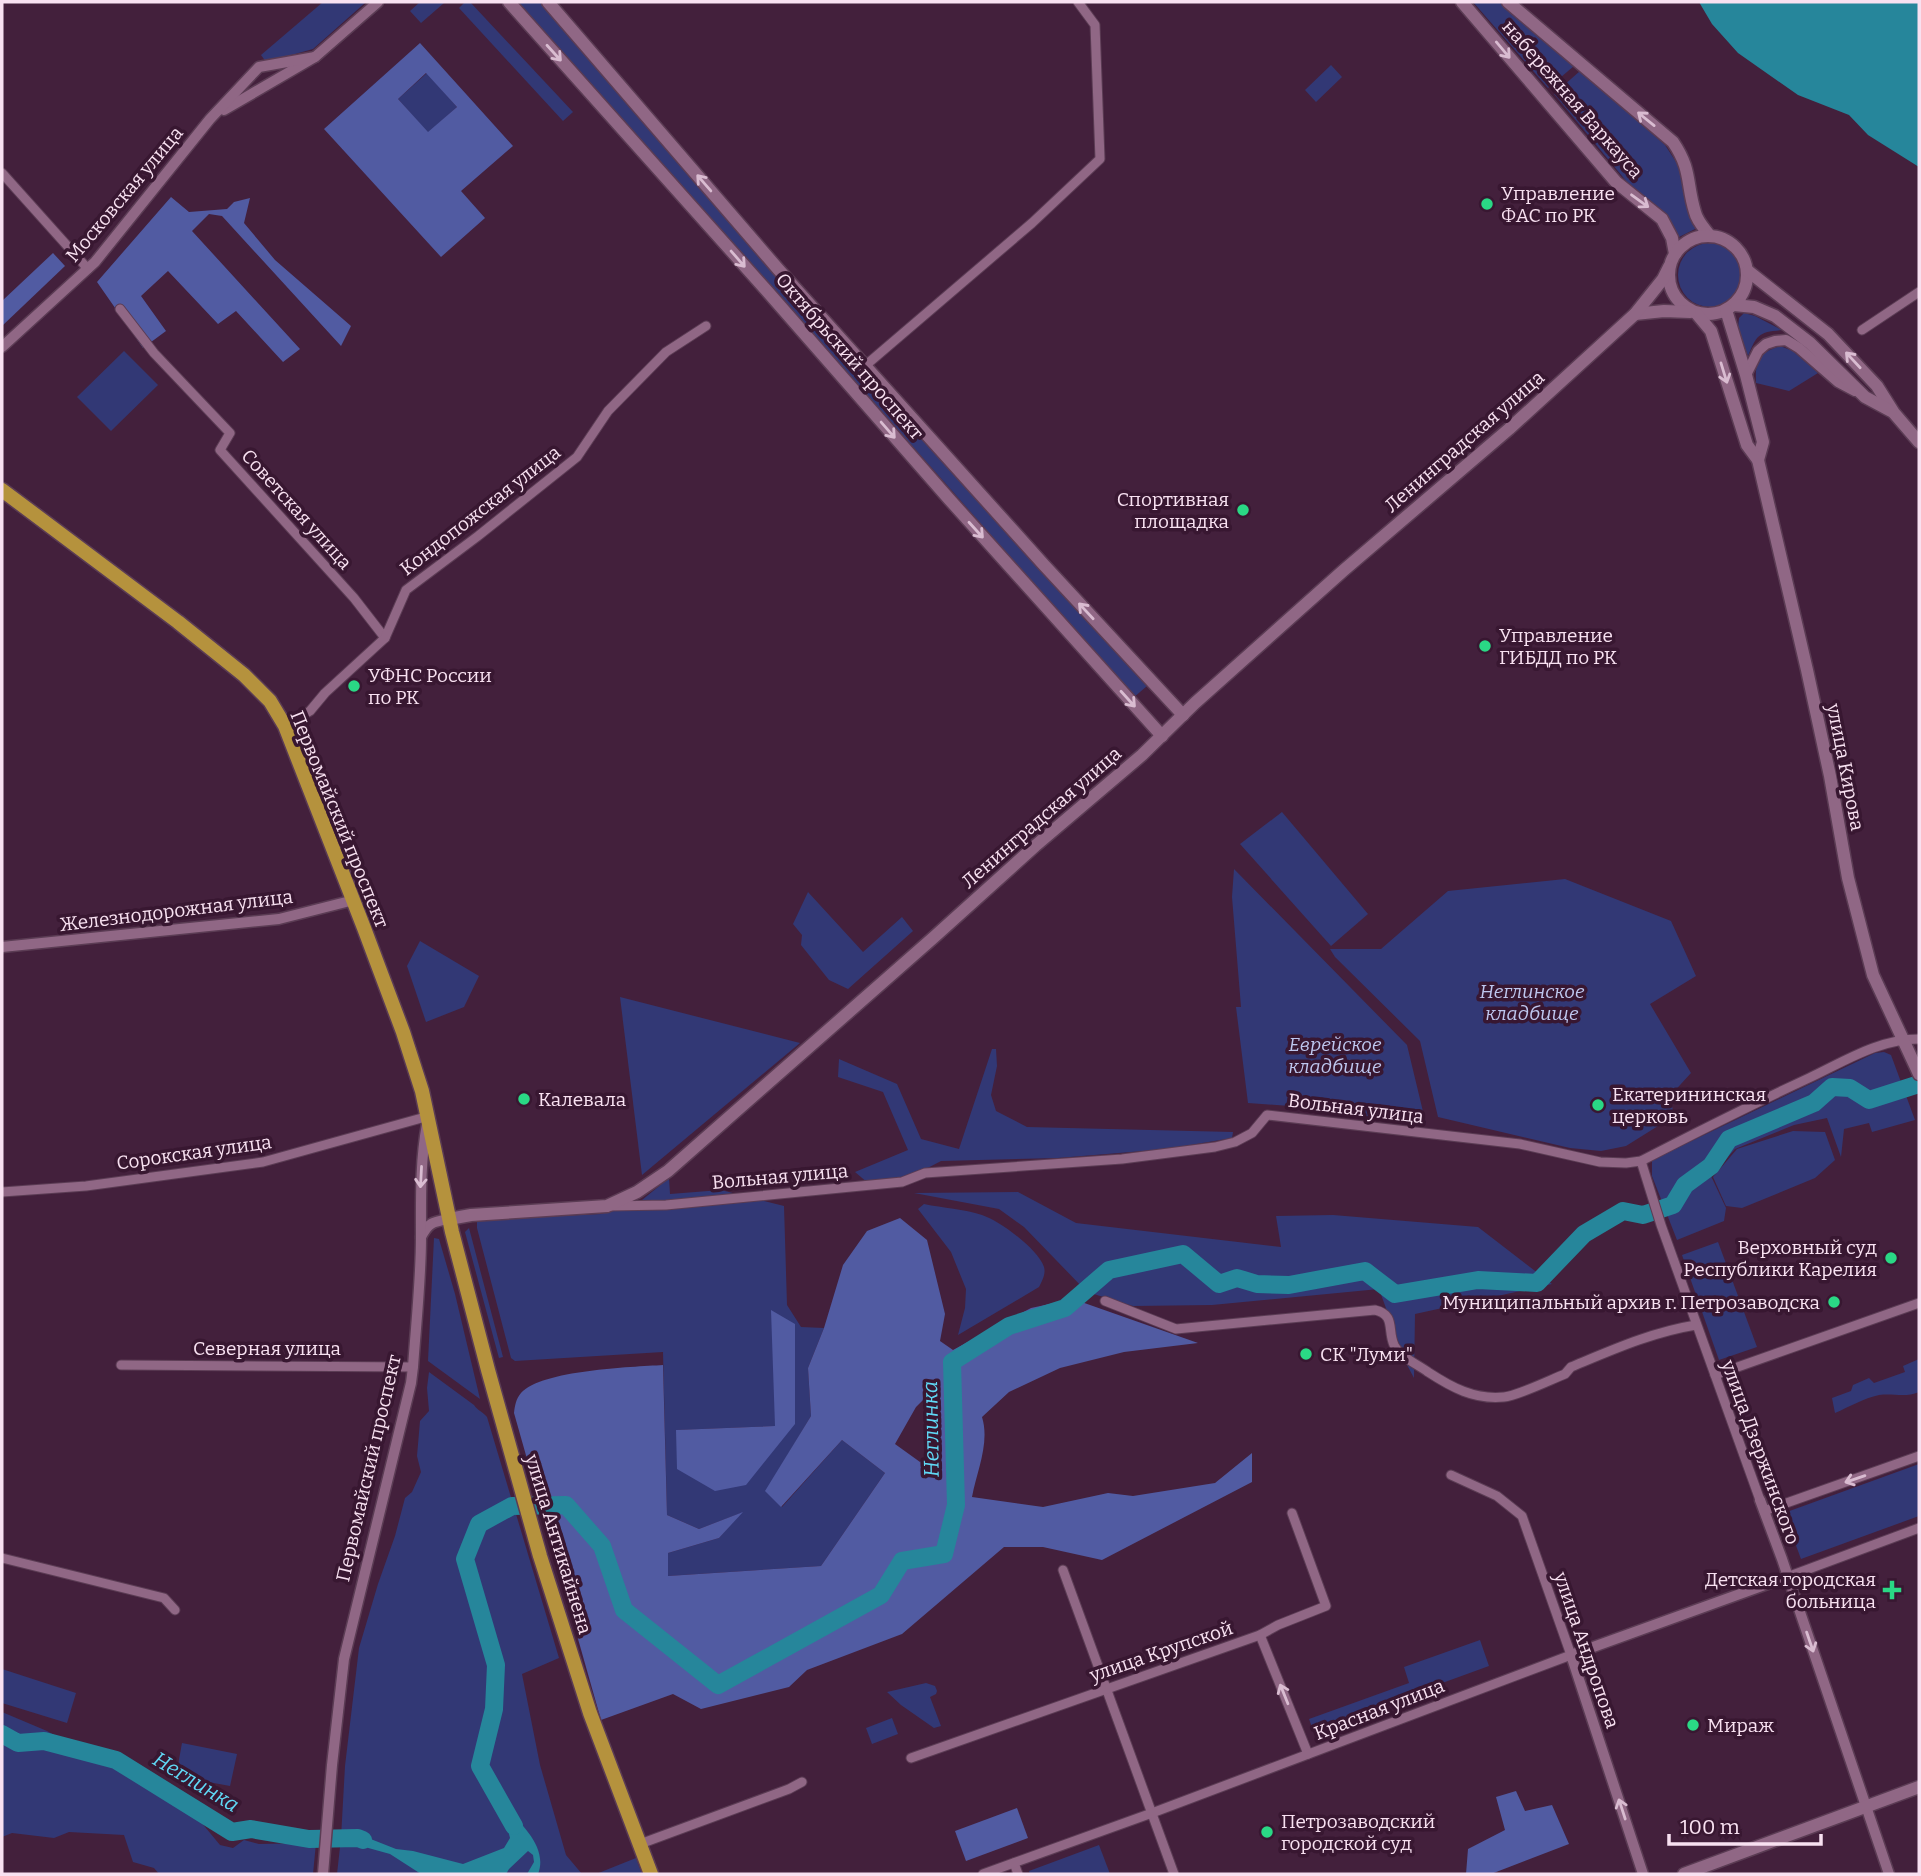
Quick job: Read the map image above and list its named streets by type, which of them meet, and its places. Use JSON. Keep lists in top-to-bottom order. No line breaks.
{"streets":{"main road":["набережная Варкауса","Октябрьский проспект","Ленинградская улица","улица Кирова","Первомайский проспект","улица Антикайнена"],"street":["Московская улица","Советская улица","Кондопожская улица","Железнодорожная улица","Вольная улица","Сорокская улица","Северная улица","улица Дзержинского","улица Андропова","улица Крупской","Красная улица"]},"crossings":[["набережная Варкауса","Ленинградская улица"],["набережная Варкауса","улица Кирова"],["Октябрьский проспект","Ленинградская улица"],["Ленинградская улица","улица Кирова"],["Ленинградская улица","Первомайский проспект"],["Ленинградская улица","Вольная улица"],["Ленинградская улица","улица Антикайнена"],["Советская улица","Кондопожская улица"],["Кондопожская улица","Первомайский проспект"],["улица Кирова","Вольная улица"],["Первомайский проспект","Железнодорожная улица"],["Первомайский проспект","Сорокская улица"],["Первомайский проспект","Северная улица"],["Первомайский проспект","улица Антикайнена"],["Вольная улица","улица Дзержинского"],["улица Дзержинского","Красная улица"],["улица Андропова","Красная улица"]],"one_way":["улица Андропова"],"water":["Неглинка"],"parks":["Неглинское кладбище","Еврейское кладбище"],"places":{"other":["Управление ФАС по РК","Спортивная площадка","Управление ГИБДД по РК","УФНС России по РК","Калевала","Екатерининская церковь","Верховный суд Республики Карелия","Муниципальный архив г. Петрозаводска","СК \"Луми\"","Мираж","Петрозаводский городской суд"],"health":["Детская городская больница"]},"scale_bar":"100 m"}
